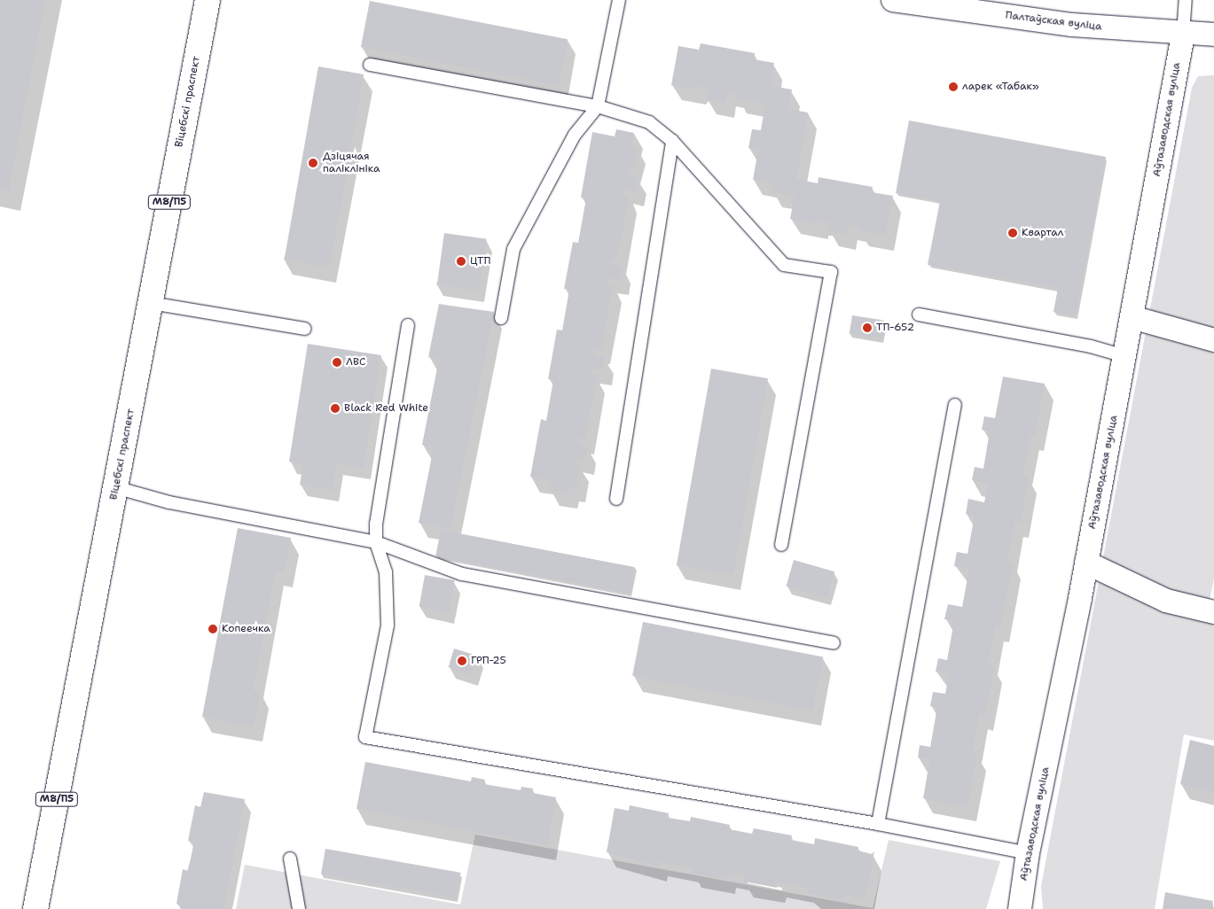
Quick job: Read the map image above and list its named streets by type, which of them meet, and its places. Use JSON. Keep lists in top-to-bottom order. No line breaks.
{"streets":{"main road":["Віцебскі праспект","М8/П5"],"street":["Палтаўская вуліца","Аўтазаводская вуліца"]},"crossings":[["Палтаўская вуліца","Аўтазаводская вуліца"]],"places":["ларек «Табак»","Дзіцячая паліклініка","Квартал","ЦТП","ТП-652","ЛВС","Black Red White","Копеечка","ГРП-25"]}
